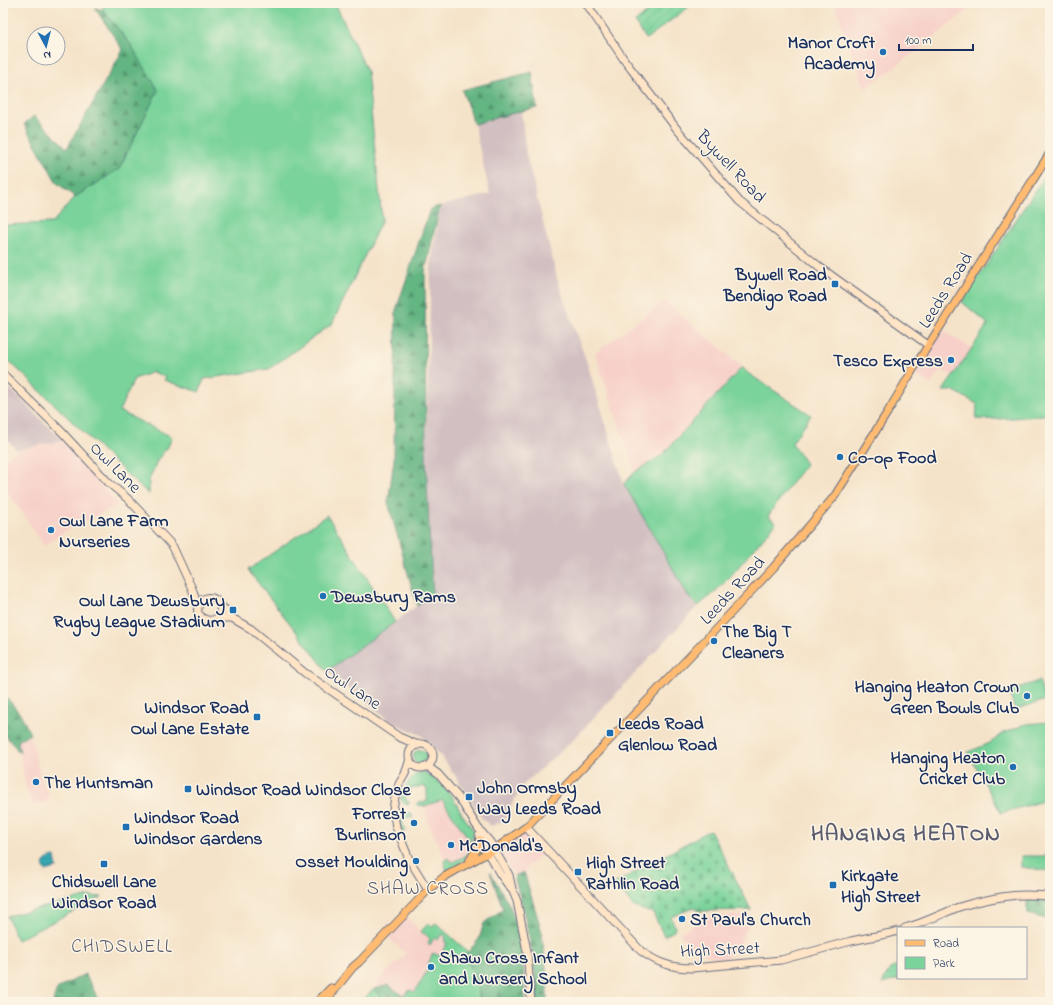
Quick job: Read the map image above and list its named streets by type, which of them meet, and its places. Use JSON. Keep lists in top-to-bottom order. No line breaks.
{"streets":{"main road":["Bywell Road","Leeds Road","Owl Lane","High Street"]},"crossings":[["Bywell Road","Leeds Road"],["Leeds Road","High Street"]],"districts":["HANGING HEATON","SHAW CROSS","CHIDSWELL"],"places":{"other":["Manor Croft Academy","Tesco Express","Co-op Food","Owl Lane Farm Nurseries","Dewsbury Rams","The Big T Cleaners","Hanging Heaton Crown Green Bowls Club","Hanging Heaton Cricket Club","The Huntsman","Forrest Burlinson","McDonald's","Osset Moulding","St Paul's Church","Shaw Cross Infant and Nursery School"],"transit":["Bywell Road Bendigo Road","Owl Lane Dewsbury Rugby League Stadium","Windsor Road Owl Lane Estate","Leeds Road Glenlow Road","Windsor Road Windsor Close","John Ormsby Way Leeds Road","Windsor Road Windsor Gardens","Chidswell Lane Windsor Road","High Street Rathlin Road","Kirkgate High Street"]},"legend":["Road","Park"],"scale_bar":"100 m","north":"bottom"}
